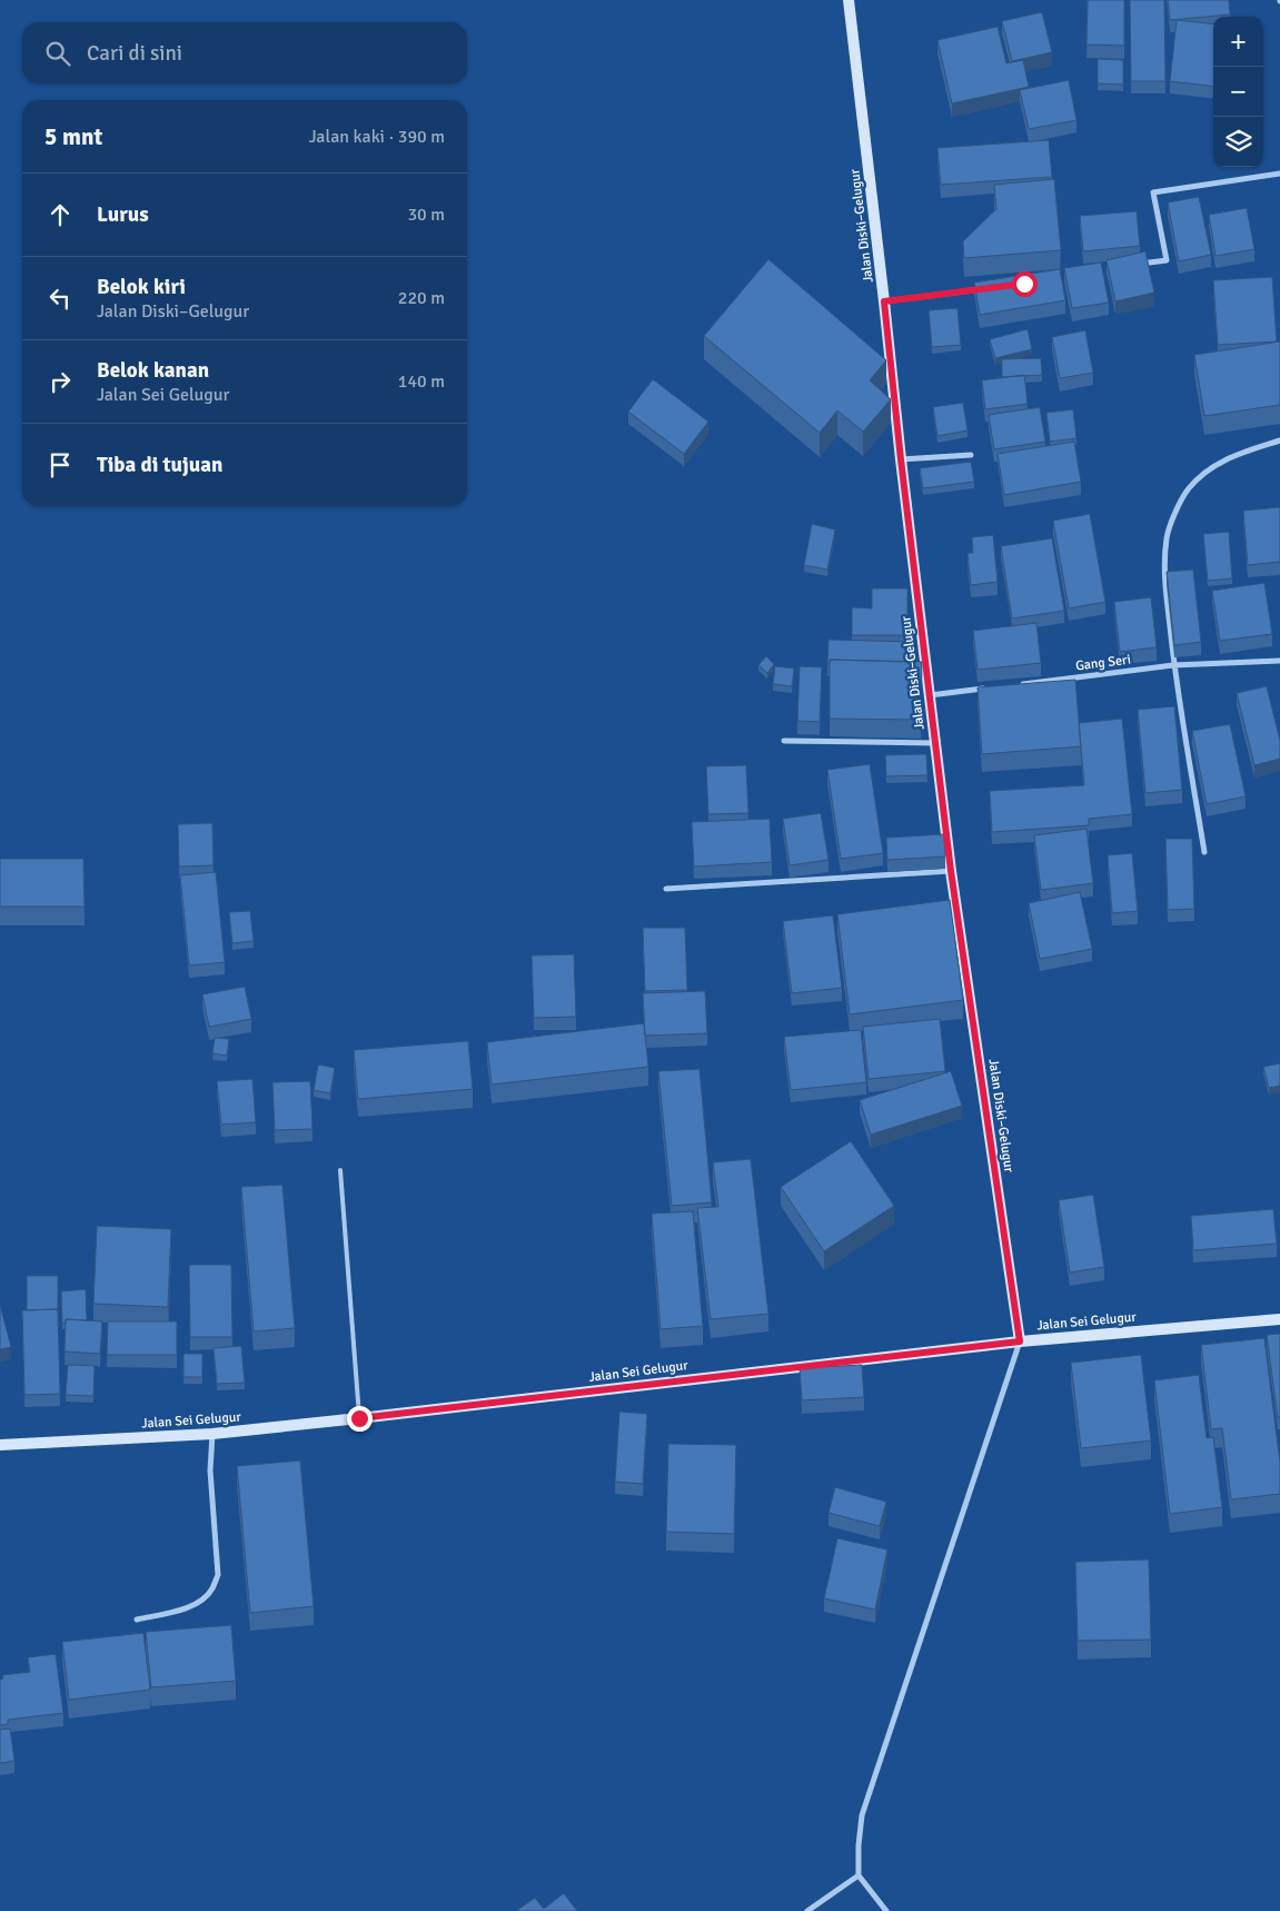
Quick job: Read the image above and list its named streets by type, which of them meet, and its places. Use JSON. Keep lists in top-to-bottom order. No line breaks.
{"streets":{"main road":["Jalan Diski–Gelugur","Jalan Sei Gelugur"],"street":["Gang Seri"]},"crossings":[["Jalan Diski–Gelugur","Jalan Sei Gelugur"]],"page":{"map_buttons":["+","−"],"search":"Cari di sini","heading":["5 mnt","Jalan kaki · 390 m"],"list":[["Lurus","30 m"],["Belok kiri","Jalan Diski–Gelugur","220 m"],["Belok kanan","Jalan Sei Gelugur","140 m"],"Tiba di tujuan"]}}
